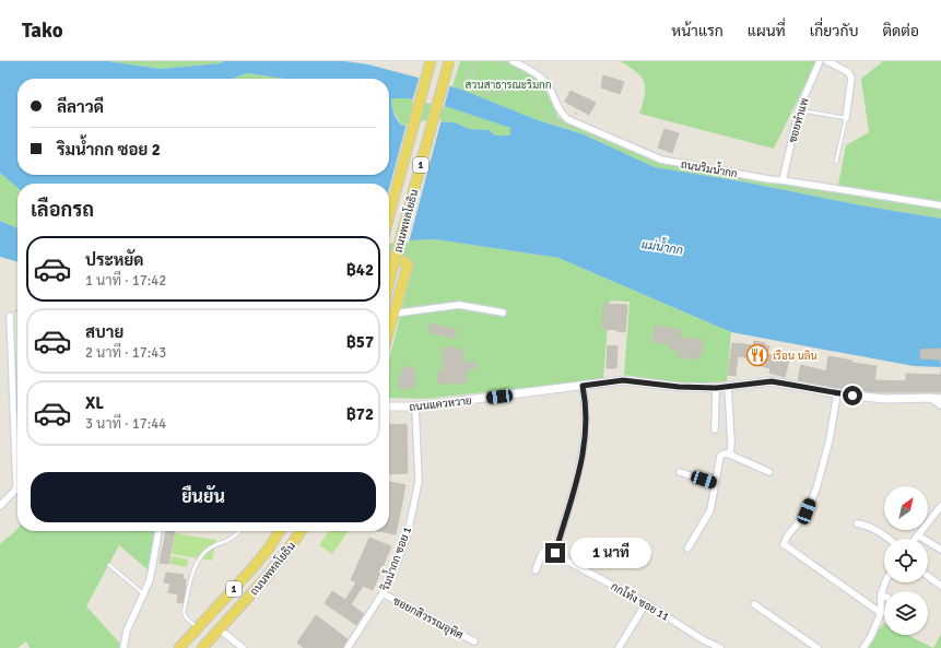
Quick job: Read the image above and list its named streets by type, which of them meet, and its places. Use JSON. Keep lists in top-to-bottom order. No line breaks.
{"streets":{"main road":["1","ถนนพหลโยธิน"],"street":["ซอยทำแพ","ถนนริมน้ำกก","ถนนแควหวาย","ริมน้ำกก ซอย 1","กกโท้ง ซอย 11","ซอยกสิวรรณอุทิศ"]},"crossings":[["ซอยทำแพ","ถนนริมน้ำกก"],["ถนนแควหวาย","ริมน้ำกก ซอย 1"],["ริมน้ำกก ซอย 1","ซอยกสิวรรณอุทิศ"]],"water":["แม่น้ำกก"],"parks":["สวนสาธารณะริมกก"],"places":{"restaurant":["เรือน นลิน"]},"north":"top right","page":{"header":"Tako","nav":["หน้าแรก","แผนที่","เกี่ยวกับ","ติดต่อ"],"banner":["ลีลาวดี","ริมน้ำกก ซอย 2"],"heading":"เลือกรถ","list":[{"name":"ประหยัด","note":"1 นาที · 17:42","value":"฿42"},{"name":"สบาย","note":"2 นาที · 17:43","value":"฿57"},{"name":"XL","note":"3 นาที · 17:44","value":"฿72"}],"buttons":"ยืนยัน","bubble":"1 นาที"}}
